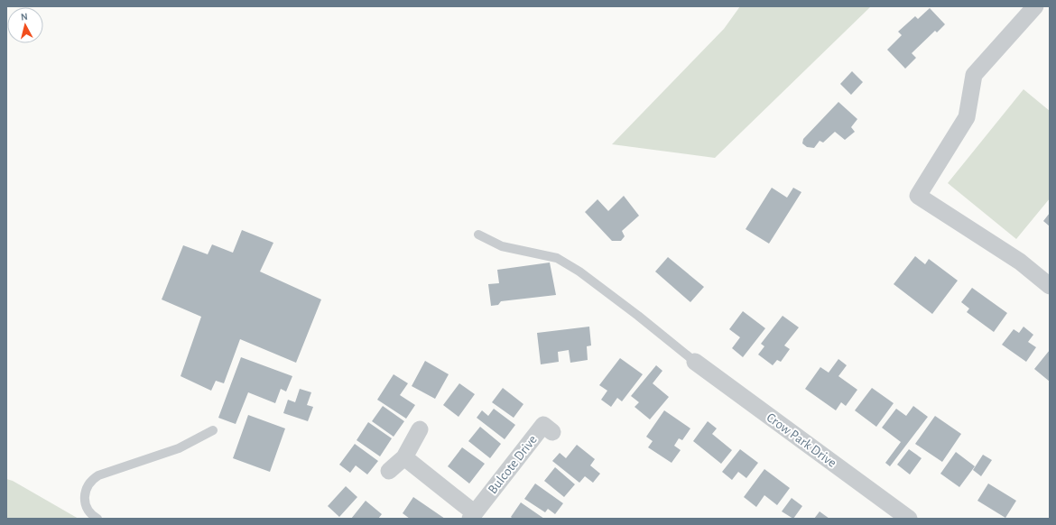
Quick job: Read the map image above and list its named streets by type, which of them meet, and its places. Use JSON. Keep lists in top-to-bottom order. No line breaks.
{"streets":{"street":["Crow Park Drive","Bulcote Drive"]},"north":"top"}
